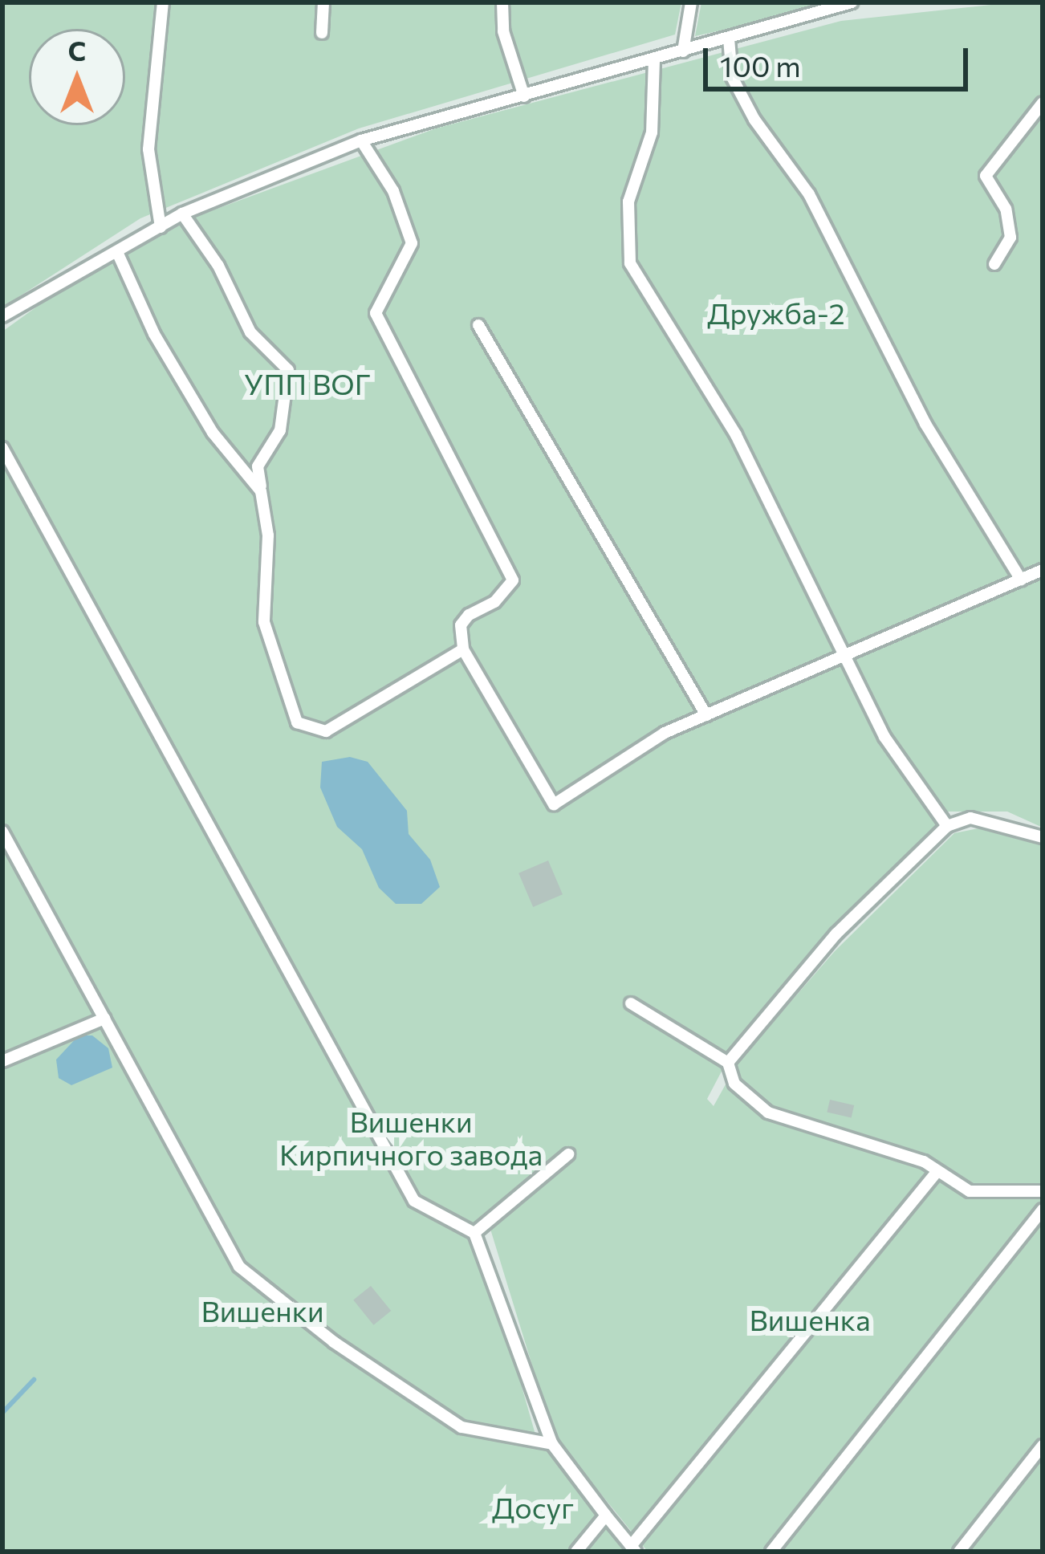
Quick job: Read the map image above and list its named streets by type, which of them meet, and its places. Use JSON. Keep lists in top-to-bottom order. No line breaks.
{"parks":["Дружба-2","УПП ВОГ","Вишенки Кирпичного завода","Вишенки","Вишенка","Досуг"],"scale_bar":"100 m","north":"top"}
